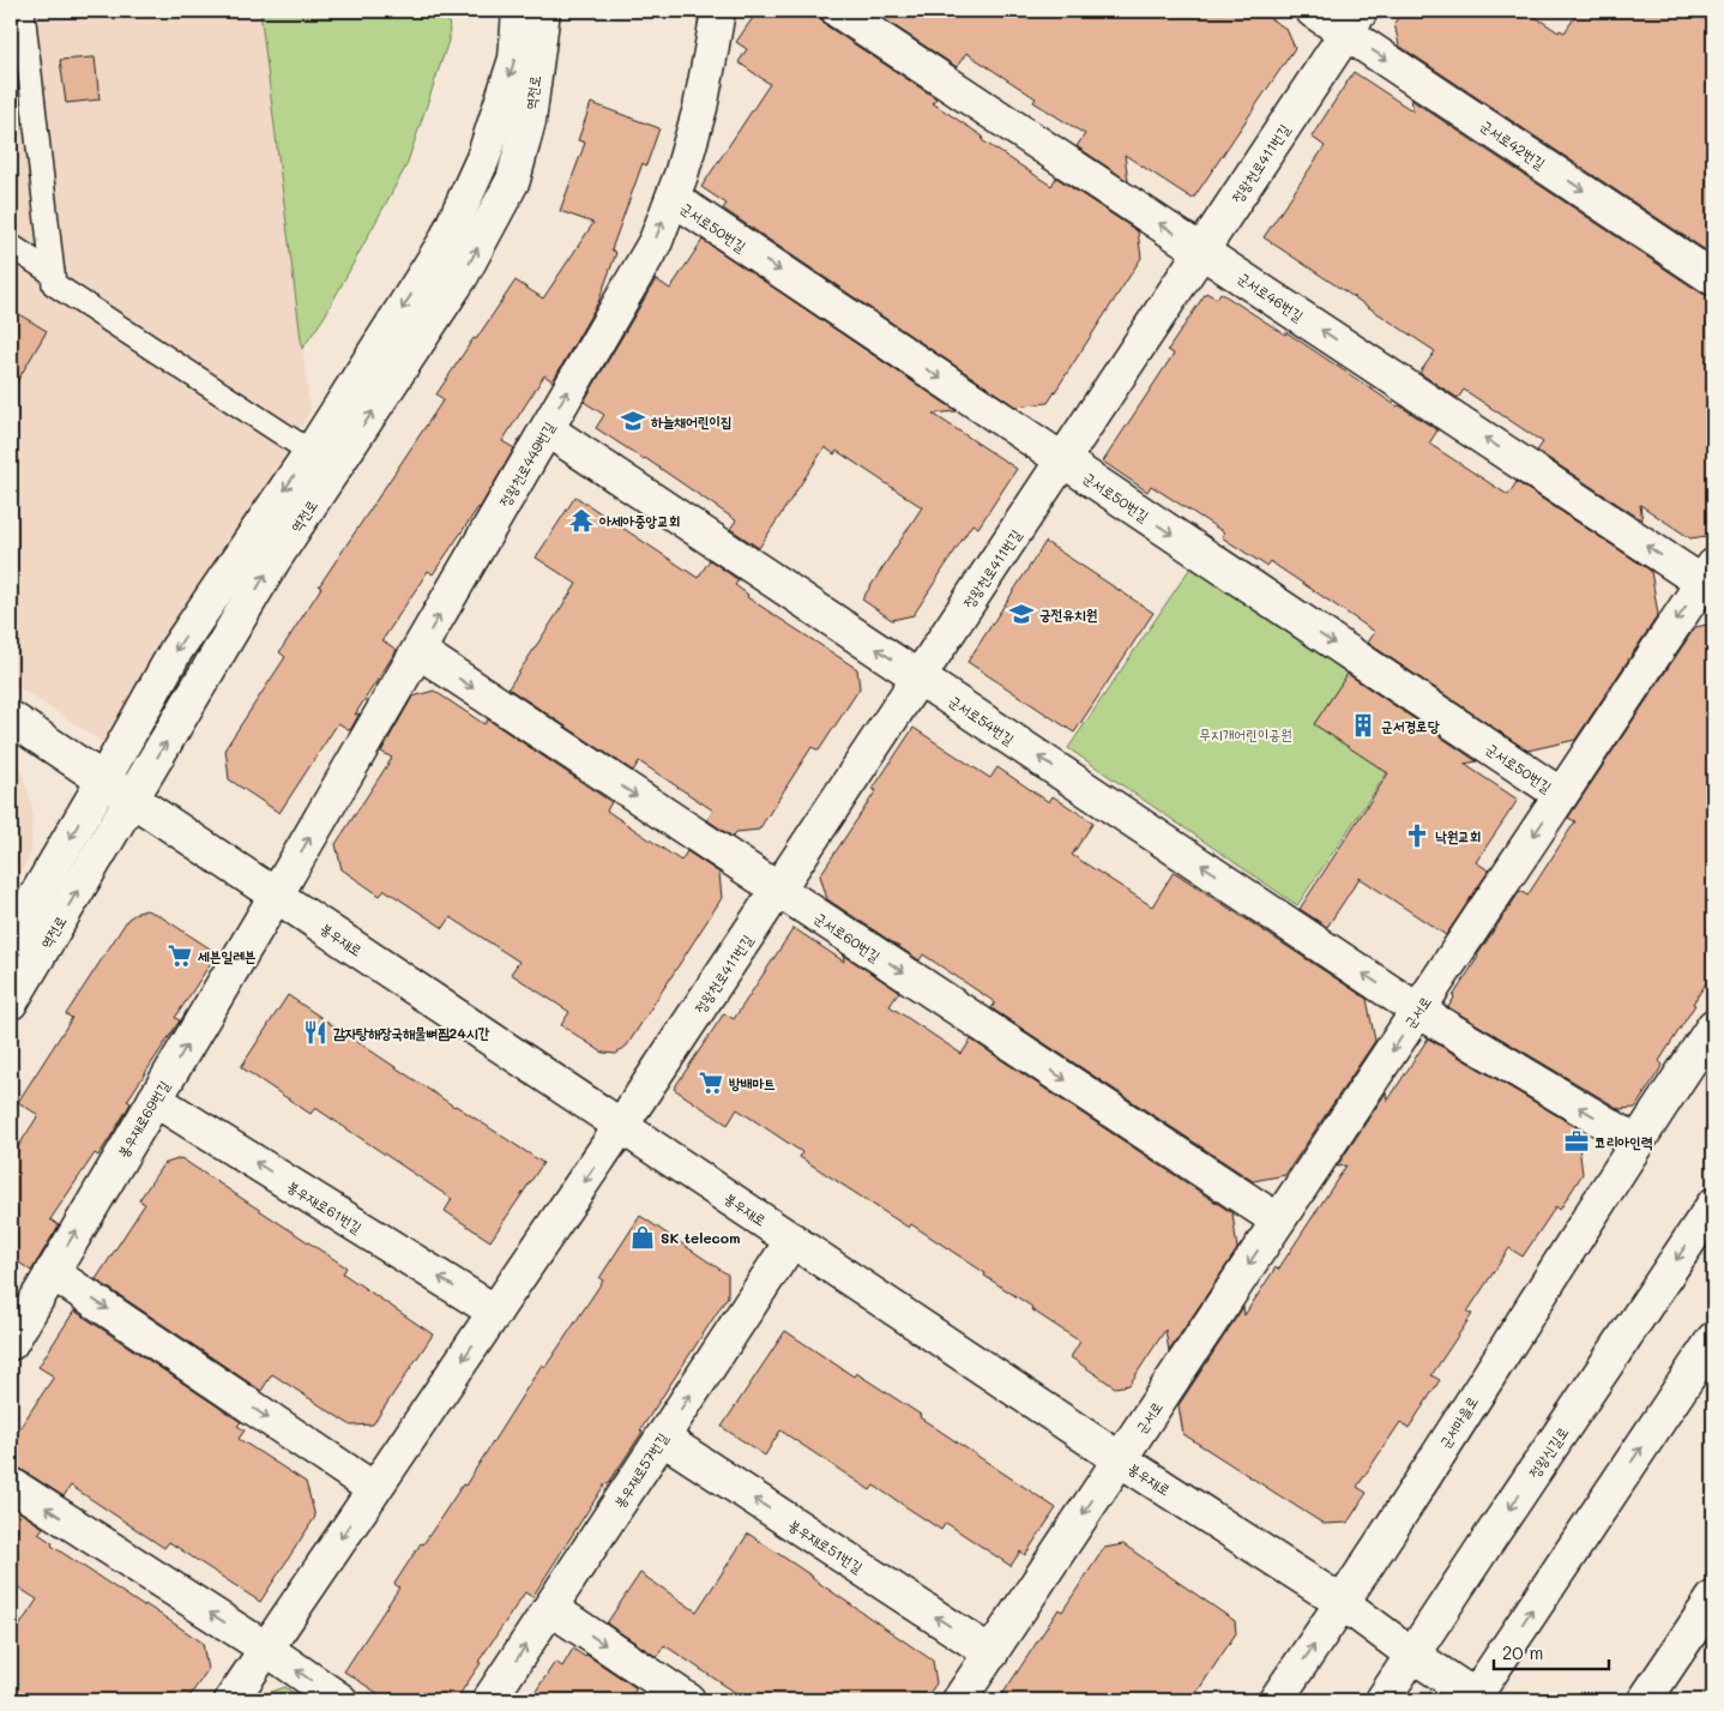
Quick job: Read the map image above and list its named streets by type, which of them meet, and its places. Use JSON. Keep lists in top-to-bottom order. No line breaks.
{"streets":{"street":["역전로","군서로42번길","정왕천로411번길","군서로50번길","군서로46번길","정왕천로449번길","군서로54번길","군서로60번길","봉우재로","군서로","봉우재로69번길","봉우재로61번길","군서마을로","정왕신길로","봉우재로57번길","봉우재로51번길"]},"crossings":[["역전로","봉우재로"],["군서로42번길","정왕천로411번길"],["정왕천로411번길","군서로50번길"],["정왕천로411번길","군서로46번길"],["정왕천로411번길","군서로54번길"],["정왕천로411번길","군서로60번길"],["정왕천로411번길","봉우재로"],["군서로50번길","정왕천로449번길"],["군서로50번길","군서로"],["군서로46번길","군서로"],["정왕천로449번길","군서로54번길"],["정왕천로449번길","군서로60번길"],["정왕천로449번길","봉우재로"],["정왕천로449번길","봉우재로69번길"],["군서로54번길","군서로"],["군서로60번길","군서로"],["봉우재로","군서로"],["봉우재로","봉우재로69번길"],["봉우재로","군서마을로"],["봉우재로","정왕신길로"],["봉우재로","봉우재로57번길"],["봉우재로69번길","봉우재로61번길"],["봉우재로57번길","봉우재로51번길"]],"one_way":["군서로42번길","군서로50번길","군서로46번길","정왕천로449번길","군서로54번길","군서로60번길","군서로","봉우재로69번길"],"parks":["무지개어린이공원"],"places":{"school or university":["하늘채어린이집","궁전유치원"],"temple":["아세아중앙교회"],"building":["군서경로당"],"church":["낙원교회"],"supermarket":["세븐일레븐","방배마트"],"restaurant":["감자탕해장국해물뼈찜24시간"],"office":["코리아인력"],"shop":["SK telecom"]},"scale_bar":"20 m"}
